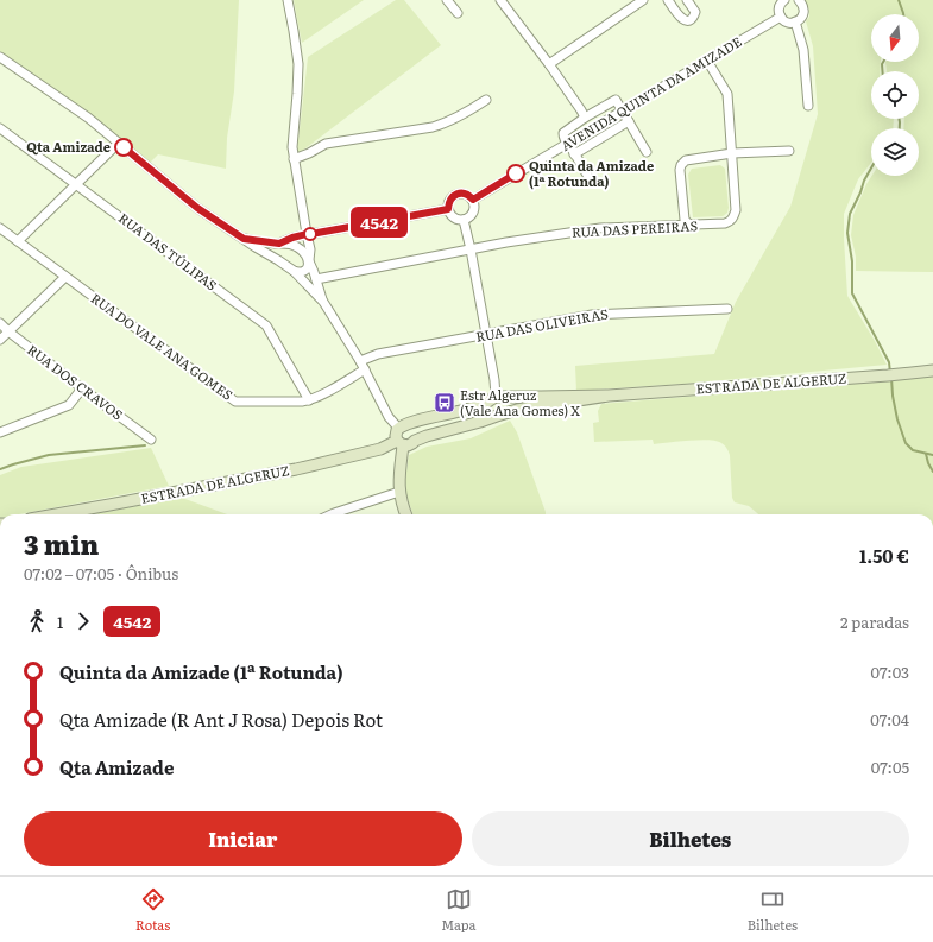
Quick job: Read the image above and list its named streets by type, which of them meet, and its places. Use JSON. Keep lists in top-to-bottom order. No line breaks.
{"streets":{"main road":["ESTRADA DE ALGERUZ"],"street":["AVENIDA QUINTA DA AMIZADE","RUA DAS PEREIRAS","RUA DAS TÚLIPAS","RUA DAS OLIVEIRAS","RUA DO VALE ANA GOMES","RUA DOS CRAVOS"]},"crossings":[["AVENIDA QUINTA DA AMIZADE","RUA DAS PEREIRAS"],["RUA DAS TÚLIPAS","RUA DO VALE ANA GOMES"]],"places":{"other":["Qta Amizade","Quinta da Amizade (1ª Rotunda)"],"bus stop":["Estr Algeruz (Vale Ana Gomes) X"]},"lines":["bus line 4542"],"north":"bottom","page":{"on_map":"4542","heading":["3 min","07:02 – 07:05 · Ônibus","1.50 €"],"legs":["1","4542","2 paradas"],"list":[{"name":"Quinta da Amizade (1ª Rotunda)","value":"07:03"},{"name":"Qta Amizade (R Ant J Rosa) Depois Rot","value":"07:04"},{"name":"Qta Amizade","value":"07:05"}],"buttons":["Iniciar","Bilhetes"],"tabs":["Rotas","Mapa","Bilhetes"]}}
